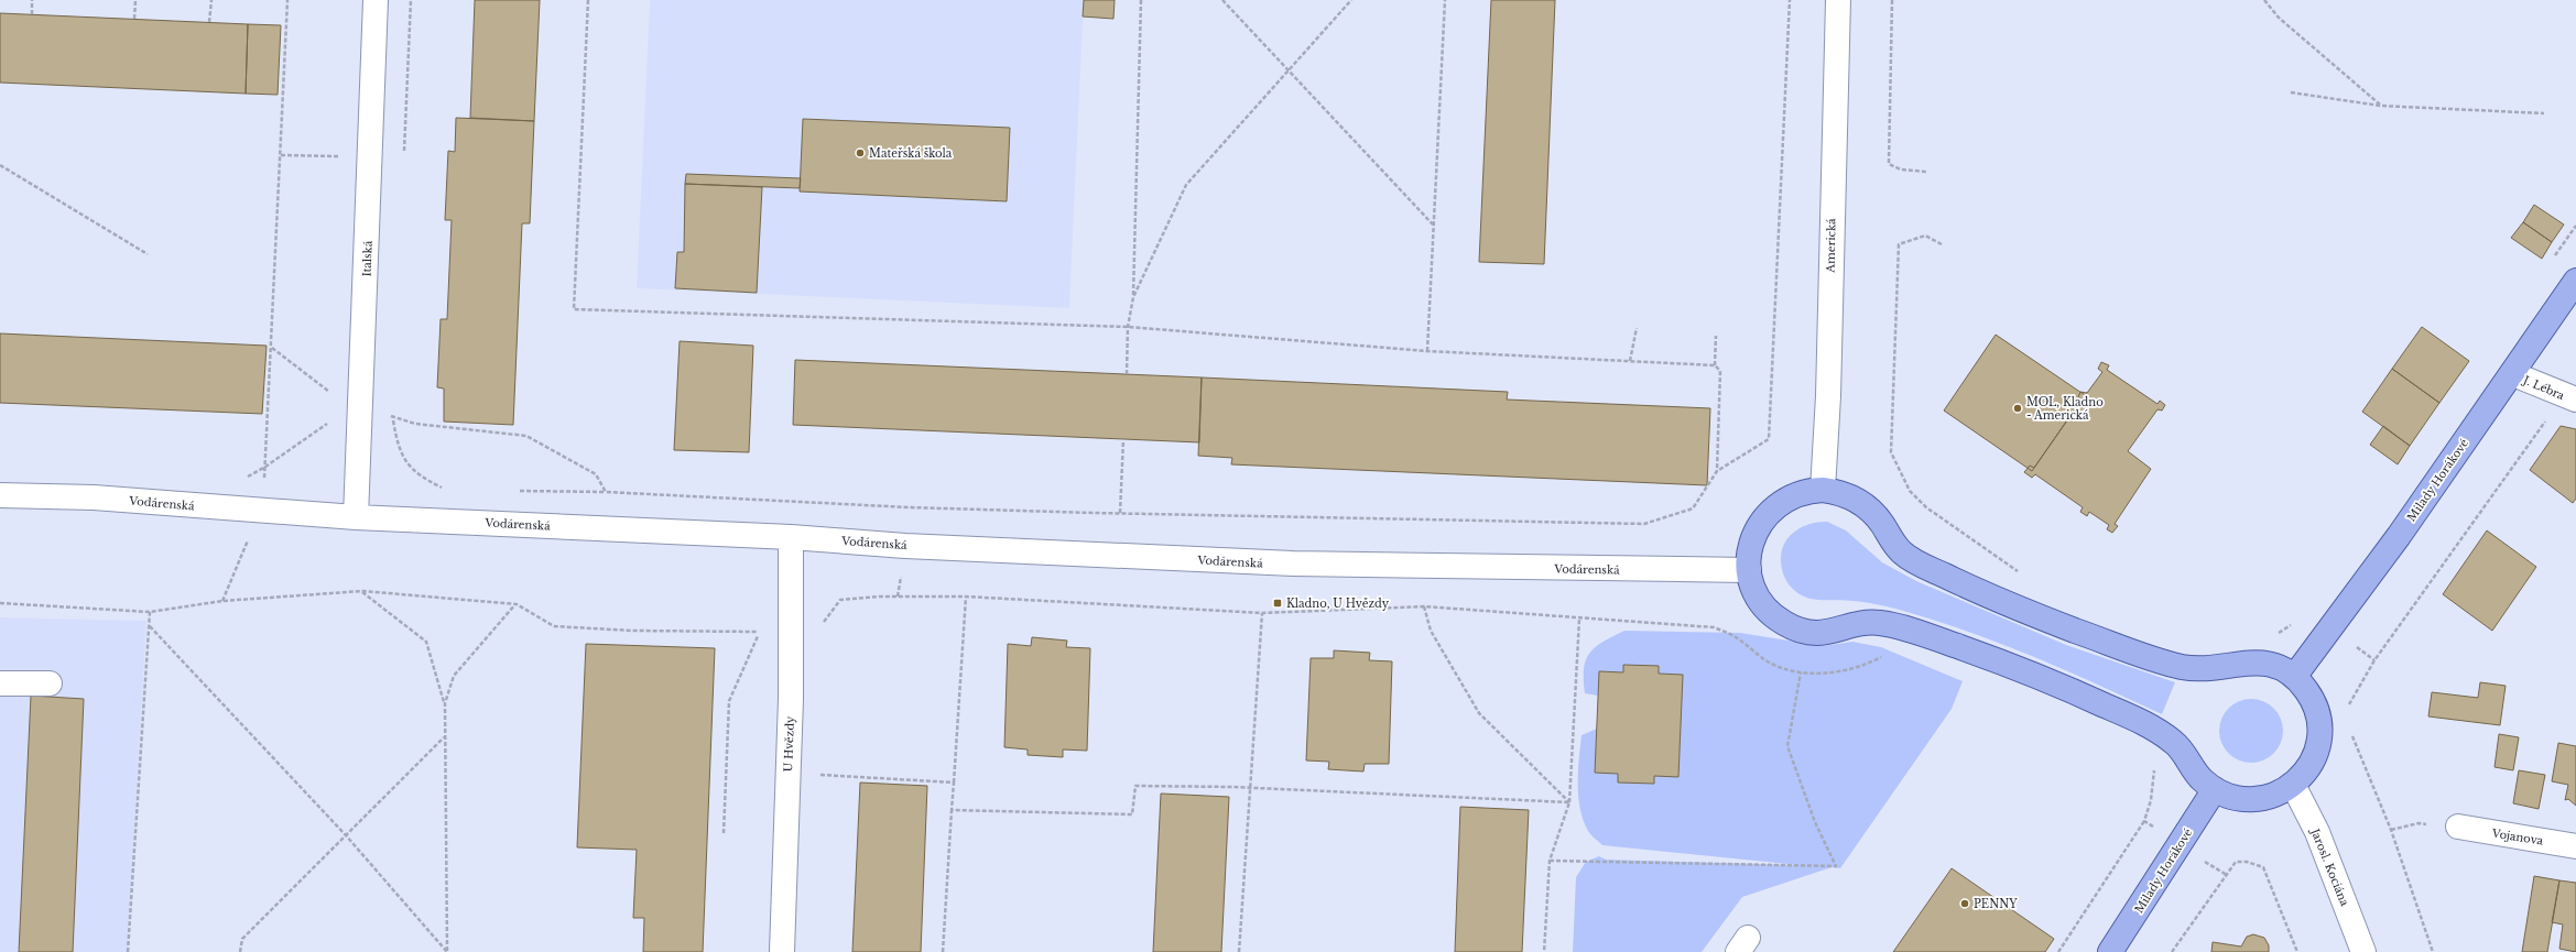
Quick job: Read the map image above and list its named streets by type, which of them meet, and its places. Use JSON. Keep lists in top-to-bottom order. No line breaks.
{"streets":{"main road":["Milady Horákové"],"street":["Americká","Italská","J. Lébra","Vodárenská","U Hvězdy","Vojanova","Jarosl. Kociána"]},"crossings":[["Italská","Vodárenská"],["J. Lébra","Milady Horákové"],["Vodárenská","U Hvězdy"]],"places":{"other":["Mateřská škola","MOL, Kladno - Americká","PENNY"],"transit":["Kladno, U Hvězdy"]}}
